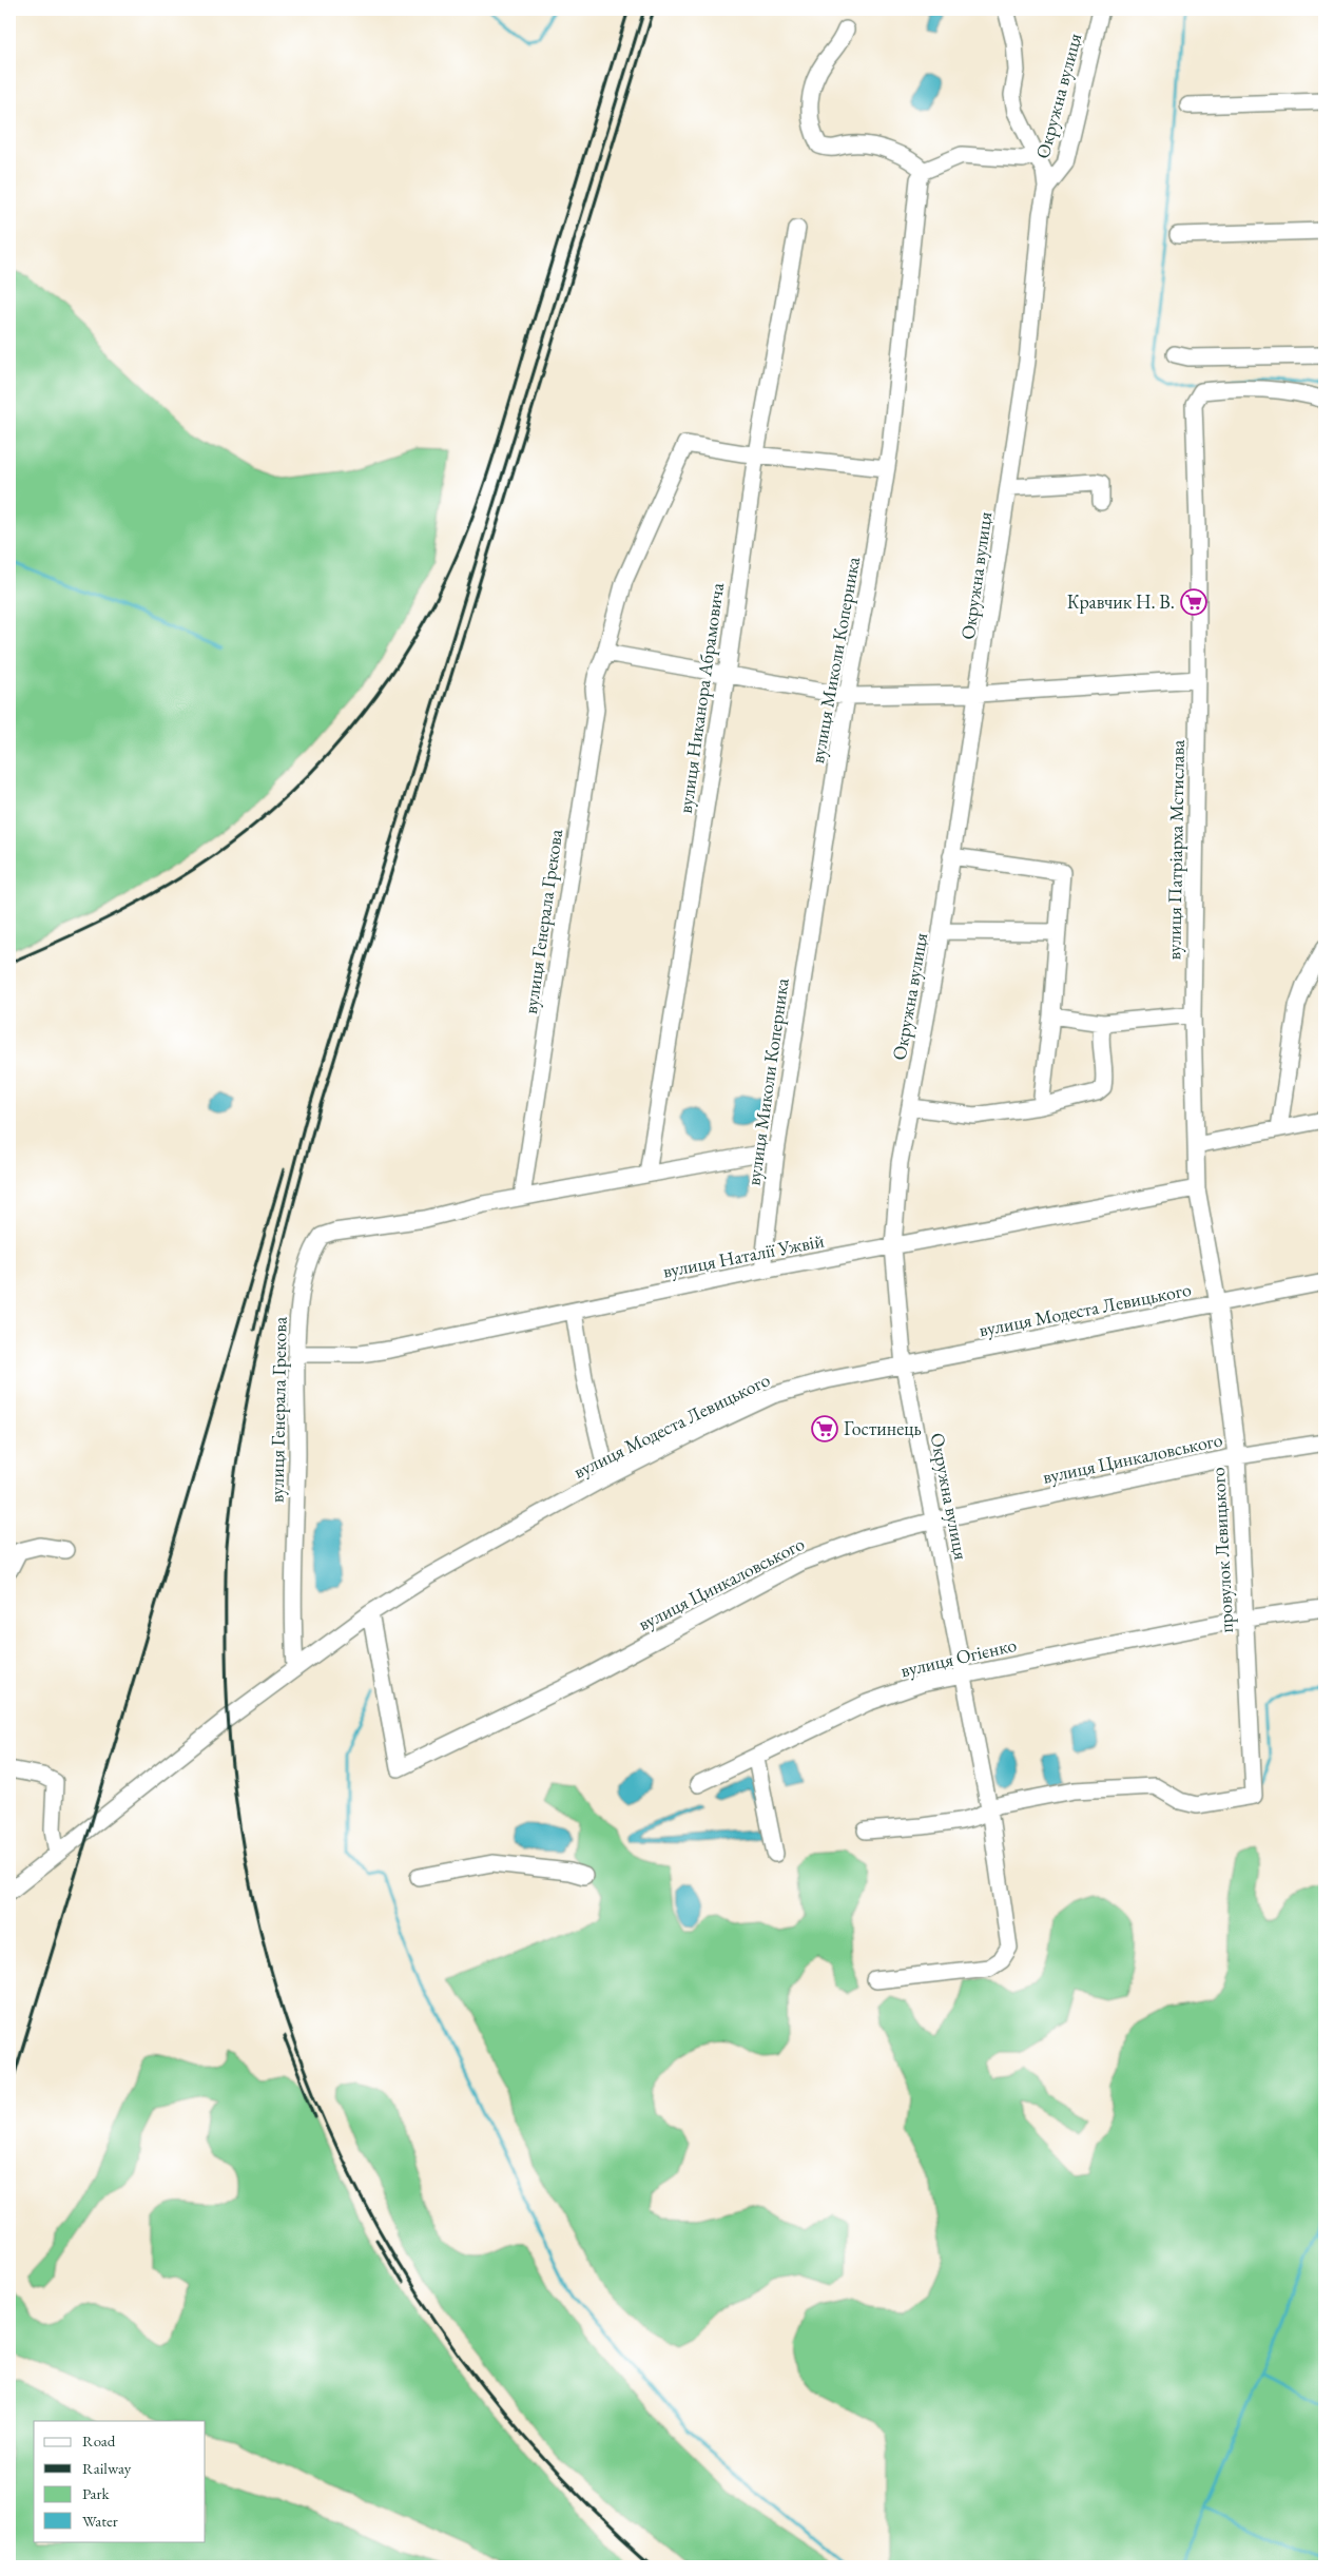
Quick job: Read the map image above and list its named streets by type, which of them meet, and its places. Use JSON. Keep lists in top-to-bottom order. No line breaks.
{"streets":{"street":["Окружна вулиця","вулиця Миколи Коперника","вулиця Никанора Абрамовича","вулиця Патріарха Мстислава","вулиця Генерала Грекова","вулиця Наталії Ужвій","вулиця Модеста Левицького","вулиця Цинкаловського","провулок Левицького","вулиця Огієнко"]},"crossings":[["Окружна вулиця","вулиця Наталії Ужвій"],["Окружна вулиця","вулиця Модеста Левицького"],["Окружна вулиця","вулиця Цинкаловського"],["Окружна вулиця","провулок Левицького"],["Окружна вулиця","вулиця Огієнко"],["вулиця Миколи Коперника","вулиця Генерала Грекова"],["вулиця Миколи Коперника","вулиця Наталії Ужвій"],["вулиця Никанора Абрамовича","вулиця Генерала Грекова"],["вулиця Патріарха Мстислава","вулиця Наталії Ужвій"],["вулиця Патріарха Мстислава","вулиця Модеста Левицького"],["вулиця Патріарха Мстислава","провулок Левицького"],["вулиця Генерала Грекова","вулиця Наталії Ужвій"],["вулиця Генерала Грекова","вулиця Модеста Левицького"],["вулиця Модеста Левицького","вулиця Цинкаловського"],["вулиця Модеста Левицького","провулок Левицького"],["вулиця Цинкаловського","провулок Левицького"],["провулок Левицького","вулиця Огієнко"]],"places":{"supermarket":["Кравчик Н. В.","Гостинець"]},"legend":["Road","Railway","Park","Water"]}
